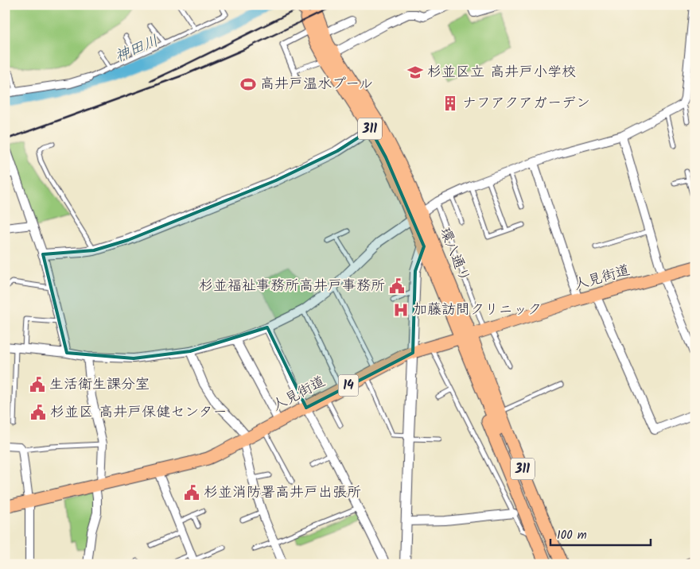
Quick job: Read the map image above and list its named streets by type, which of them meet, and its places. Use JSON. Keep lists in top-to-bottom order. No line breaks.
{"streets":{"main road":["311","環八通り","人見街道","14"]},"crossings":[["環八通り","人見街道"]],"water":["神田川"],"places":{"school or university":["杉並区立 高井戸小学校"],"sports":["高井戸温水プール"],"building":["ナフアクアガーデン"],"public building":["杉並福祉事務所高井戸事務所","生活衛生課分室","杉並区 高井戸保健センター","杉並消防署高井戸出張所"],"hospital":["加藤訪問クリニック"]},"scale_bar":"100 m"}
